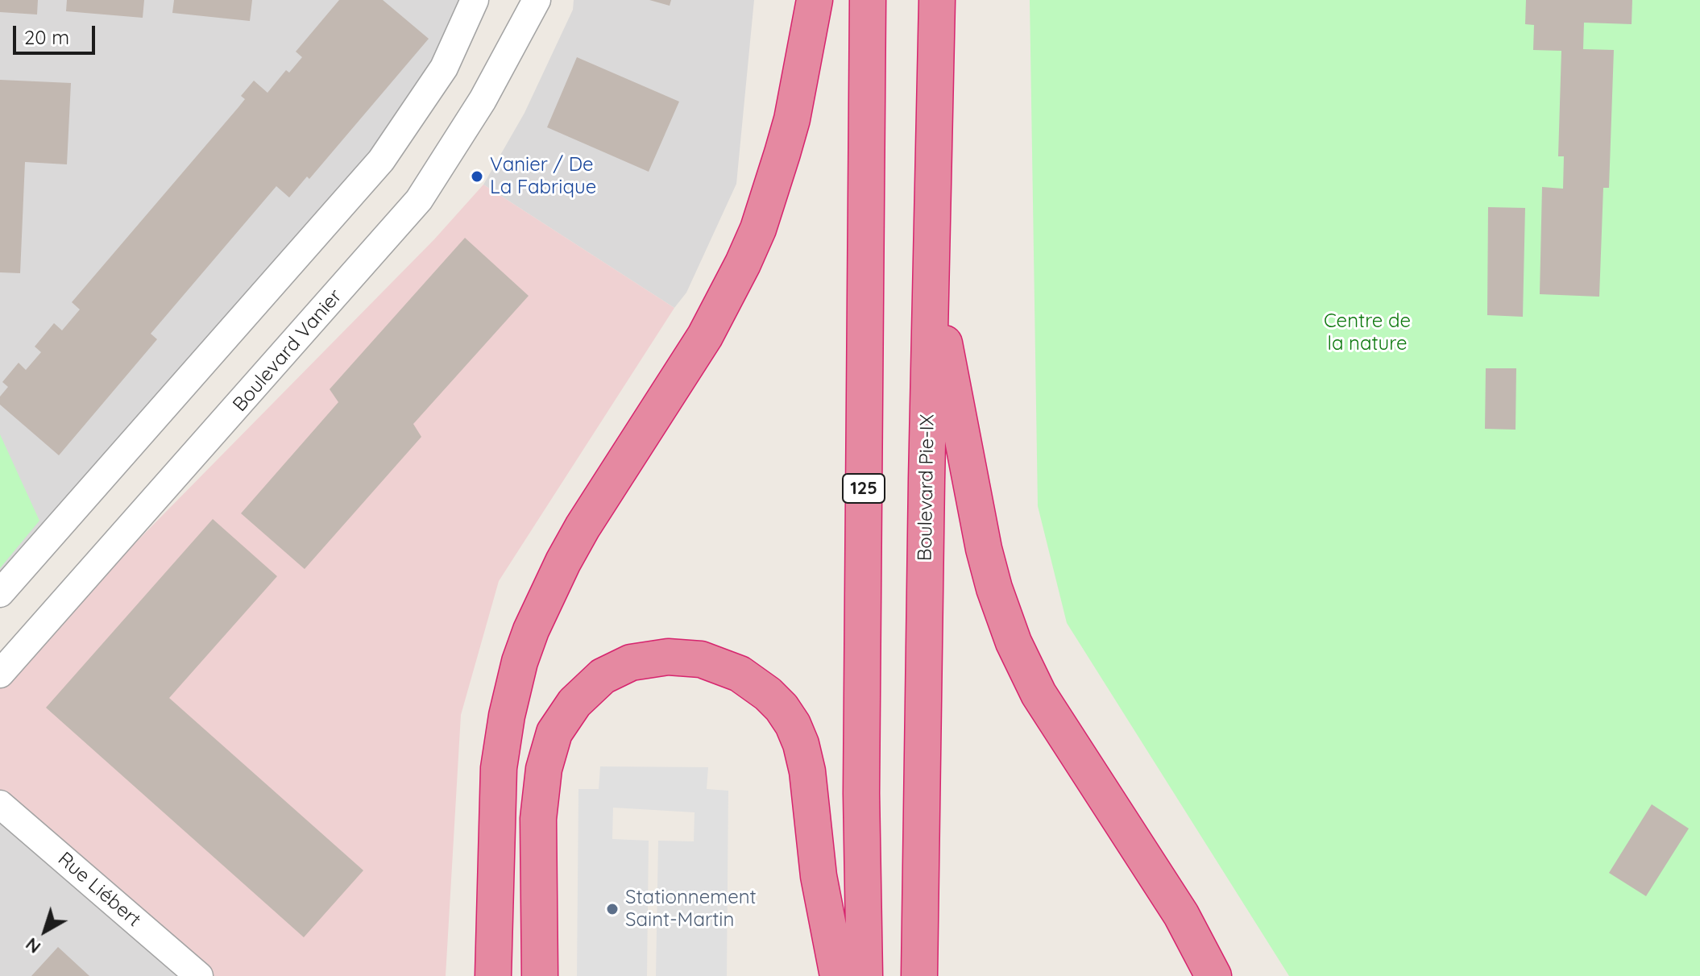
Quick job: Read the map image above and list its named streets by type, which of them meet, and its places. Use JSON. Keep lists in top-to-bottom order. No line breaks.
{"streets":{"highway":["Boulevard Pie-IX","125"],"street":["Boulevard Vanier","Rue Liébert"]},"parks":["Centre de la nature"],"places":["Vanier / De La Fabrique","Stationnement Saint-Martin"],"scale_bar":"20 m","north":"bottom left"}
